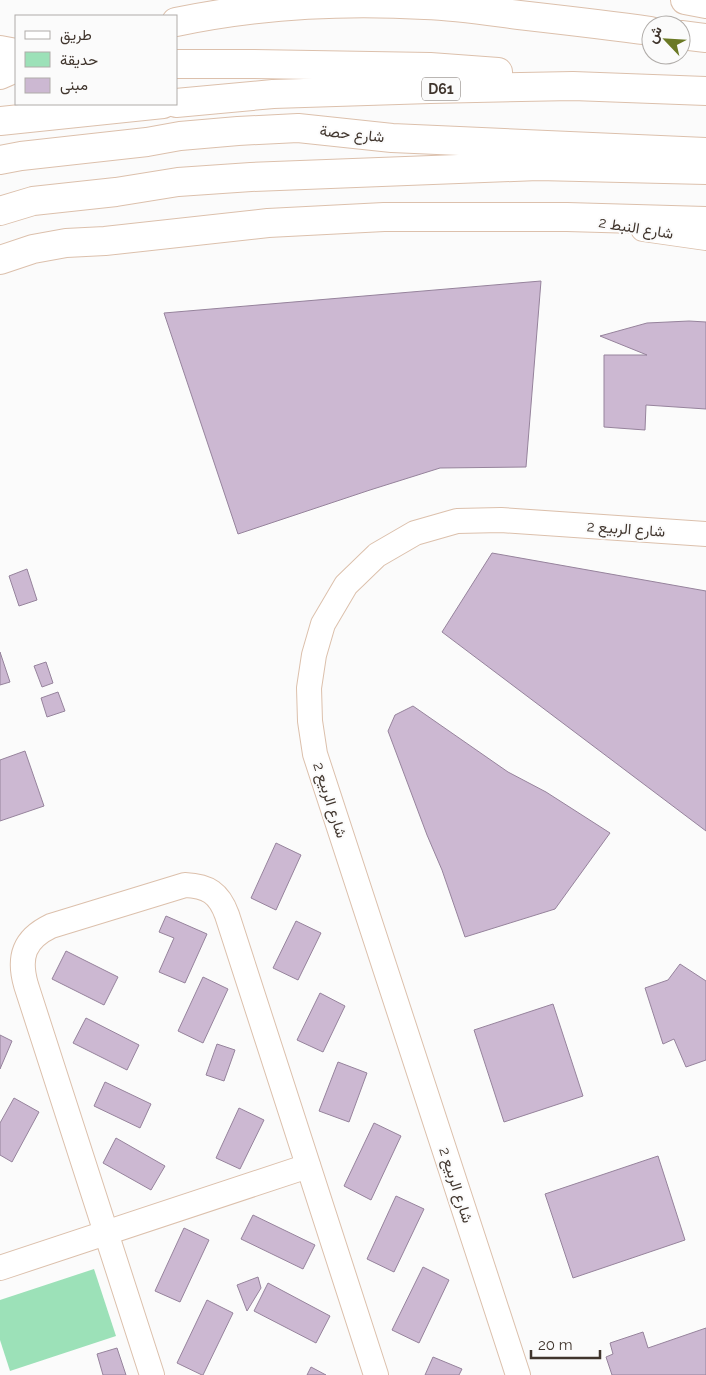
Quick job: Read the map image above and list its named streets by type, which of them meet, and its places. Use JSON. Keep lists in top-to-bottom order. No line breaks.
{"streets":{"main road":["D61","شارع حصة"],"street":["شارع النبط 2","شارع الربيع 2"]},"legend":["طريق","حديقة","مبنى"],"scale_bar":"20 m","north":"top left"}
